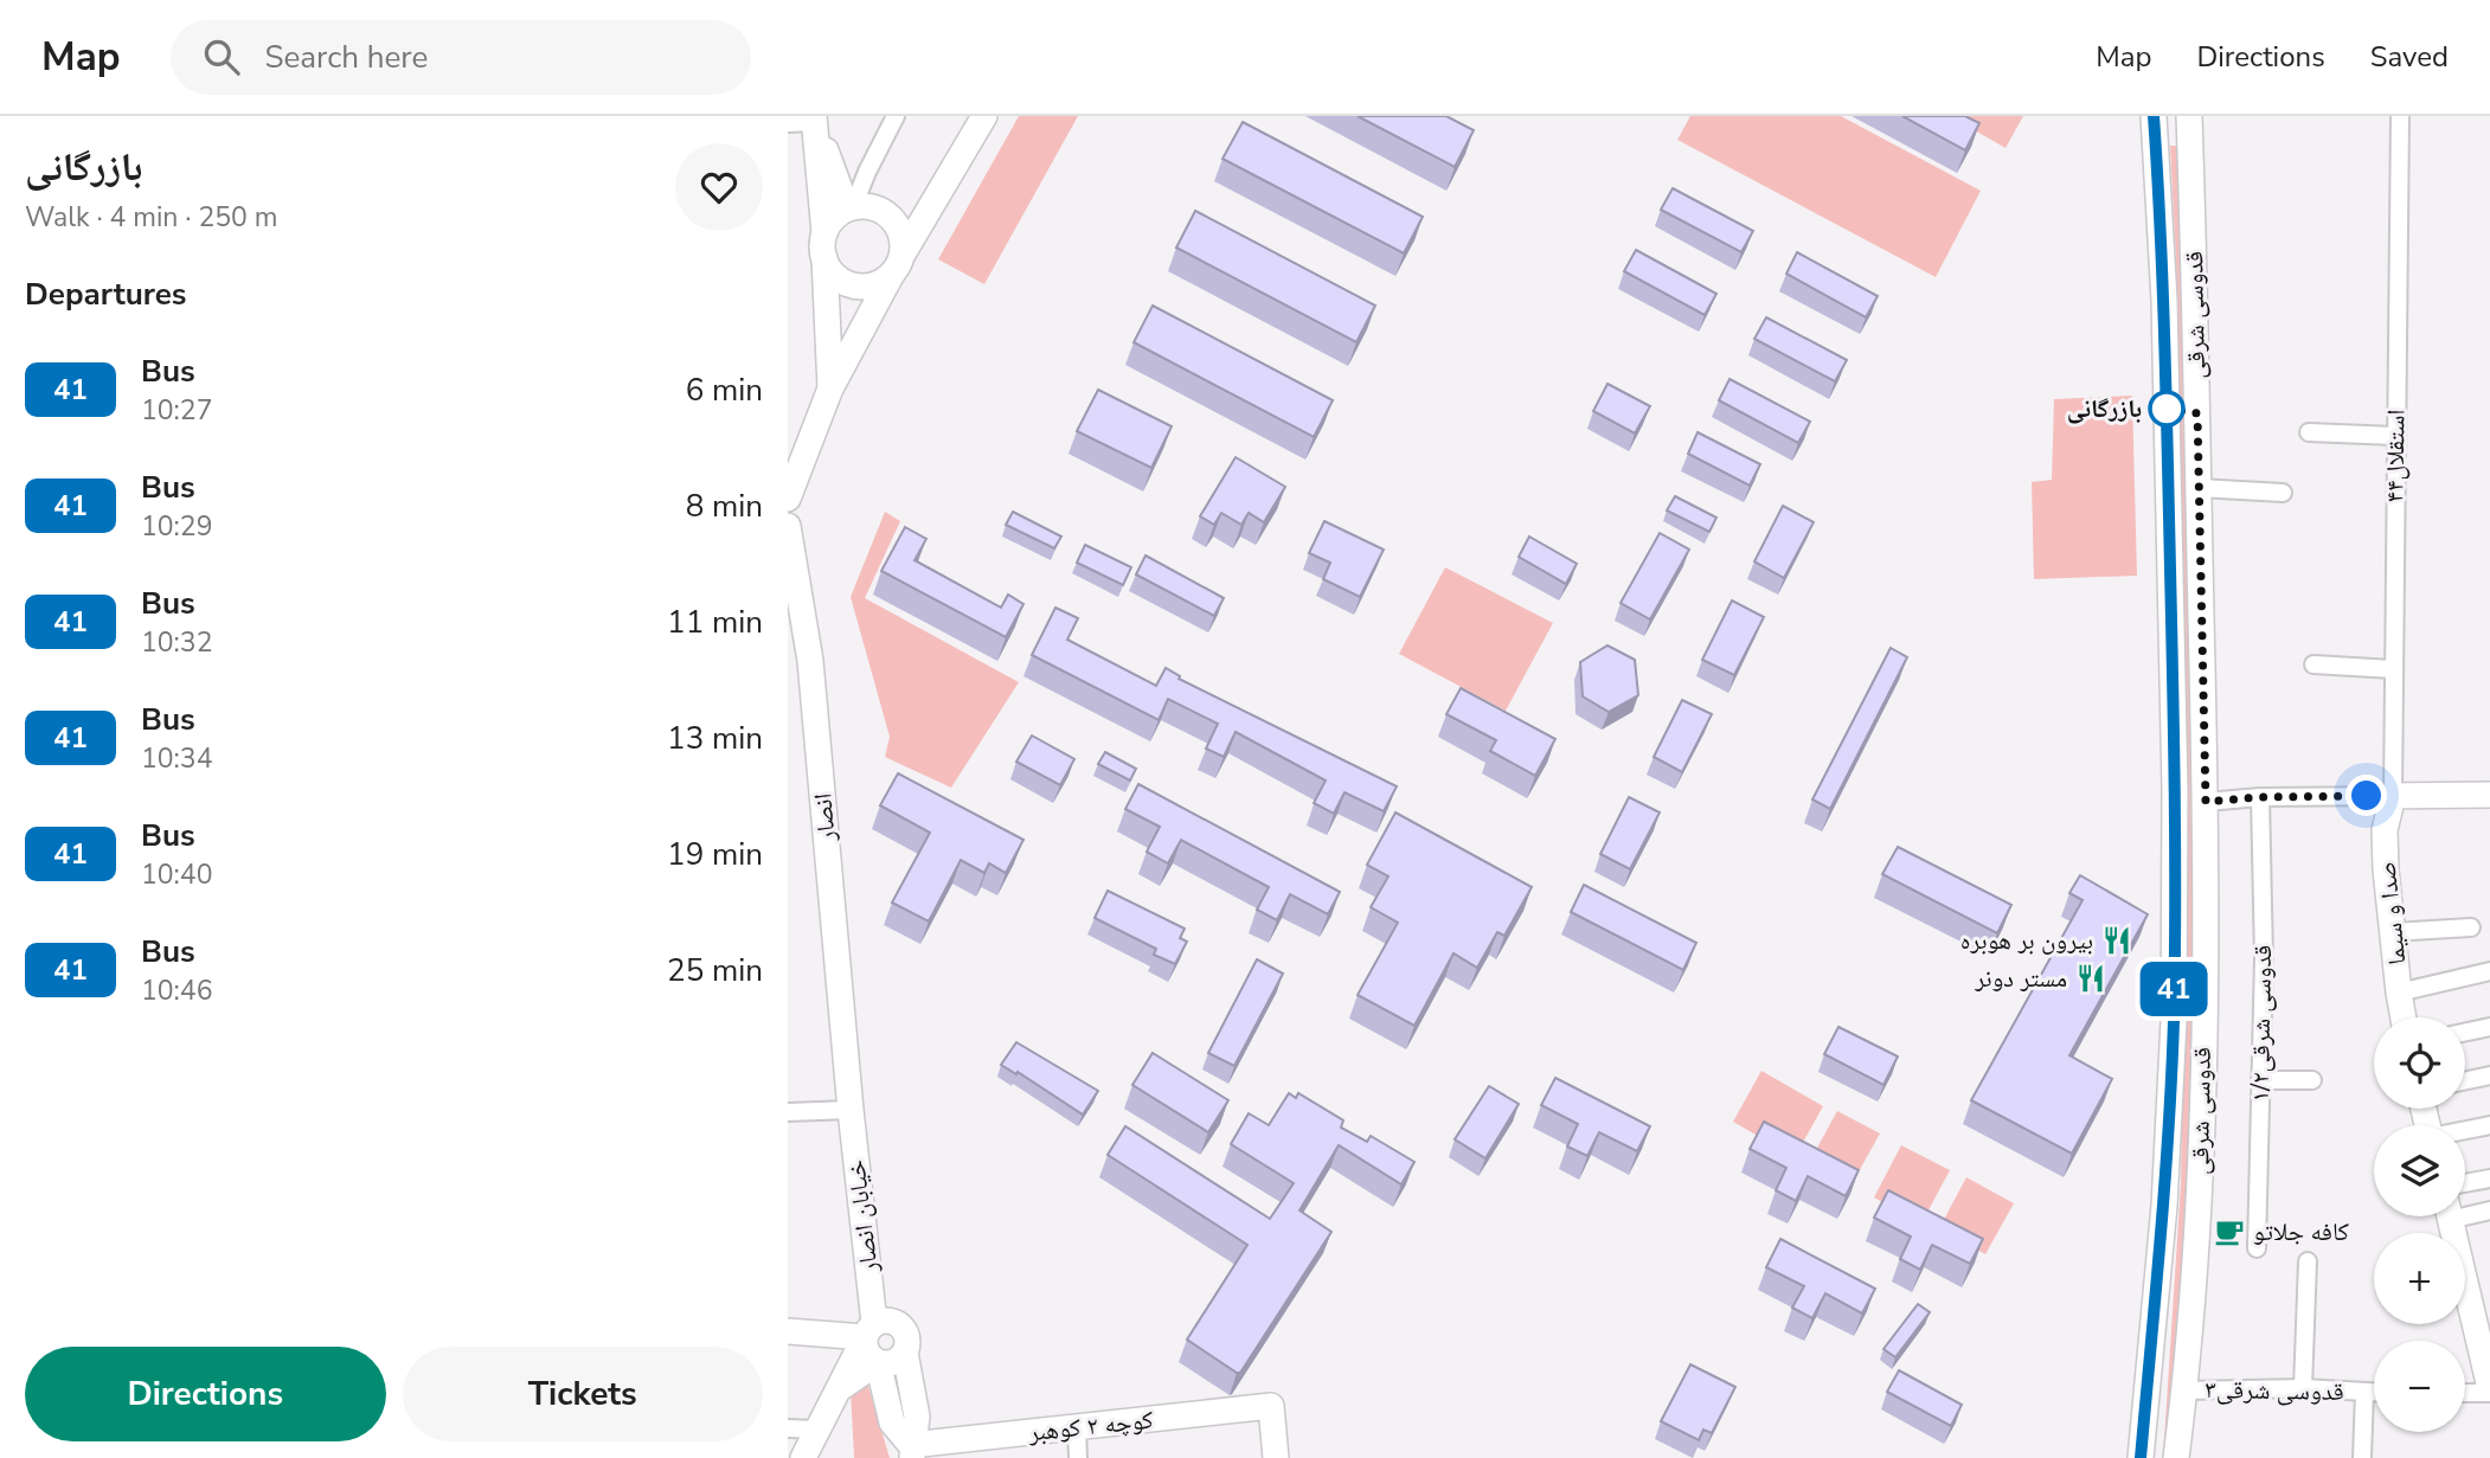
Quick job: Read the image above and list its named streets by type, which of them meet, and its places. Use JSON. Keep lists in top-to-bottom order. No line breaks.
{"streets":{"street":["قدوسی شرقی","استقلال۴۴","انصار","صدا و سیما","قدوسی شرقی۱/۲","خیابان انصار","قدوسی شرقی۳","کوچه ۲ کوهبر"]},"crossings":[["قدوسی شرقی","قدوسی شرقی۳"],["استقلال۴۴","صدا و سیما"],["انصار","خیابان انصار"]],"places":{"other":["بازرگانی"],"restaurant":["بیرون بر هوبره","مستر دونر"],"cafe":["کافه جلاتو"]},"lines":["bus line 41"],"page":{"header":"Map","search":"Search here","nav":["Map","Directions","Saved"],"heading":[["بازرگانی","Walk · 4 min · 250 m"],"Departures"],"on_map":"41","list":[{"mark":"41","name":"Bus","note":"10:27","value":"6 min"},{"mark":"41","name":"Bus","note":"10:29","value":"8 min"},{"mark":"41","name":"Bus","note":"10:32","value":"11 min"},{"mark":"41","name":"Bus","note":"10:34","value":"13 min"},{"mark":"41","name":"Bus","note":"10:40","value":"19 min"},{"mark":"41","name":"Bus","note":"10:46","value":"25 min"}],"map_buttons":["+","−"],"buttons":["Directions","Tickets"]}}
